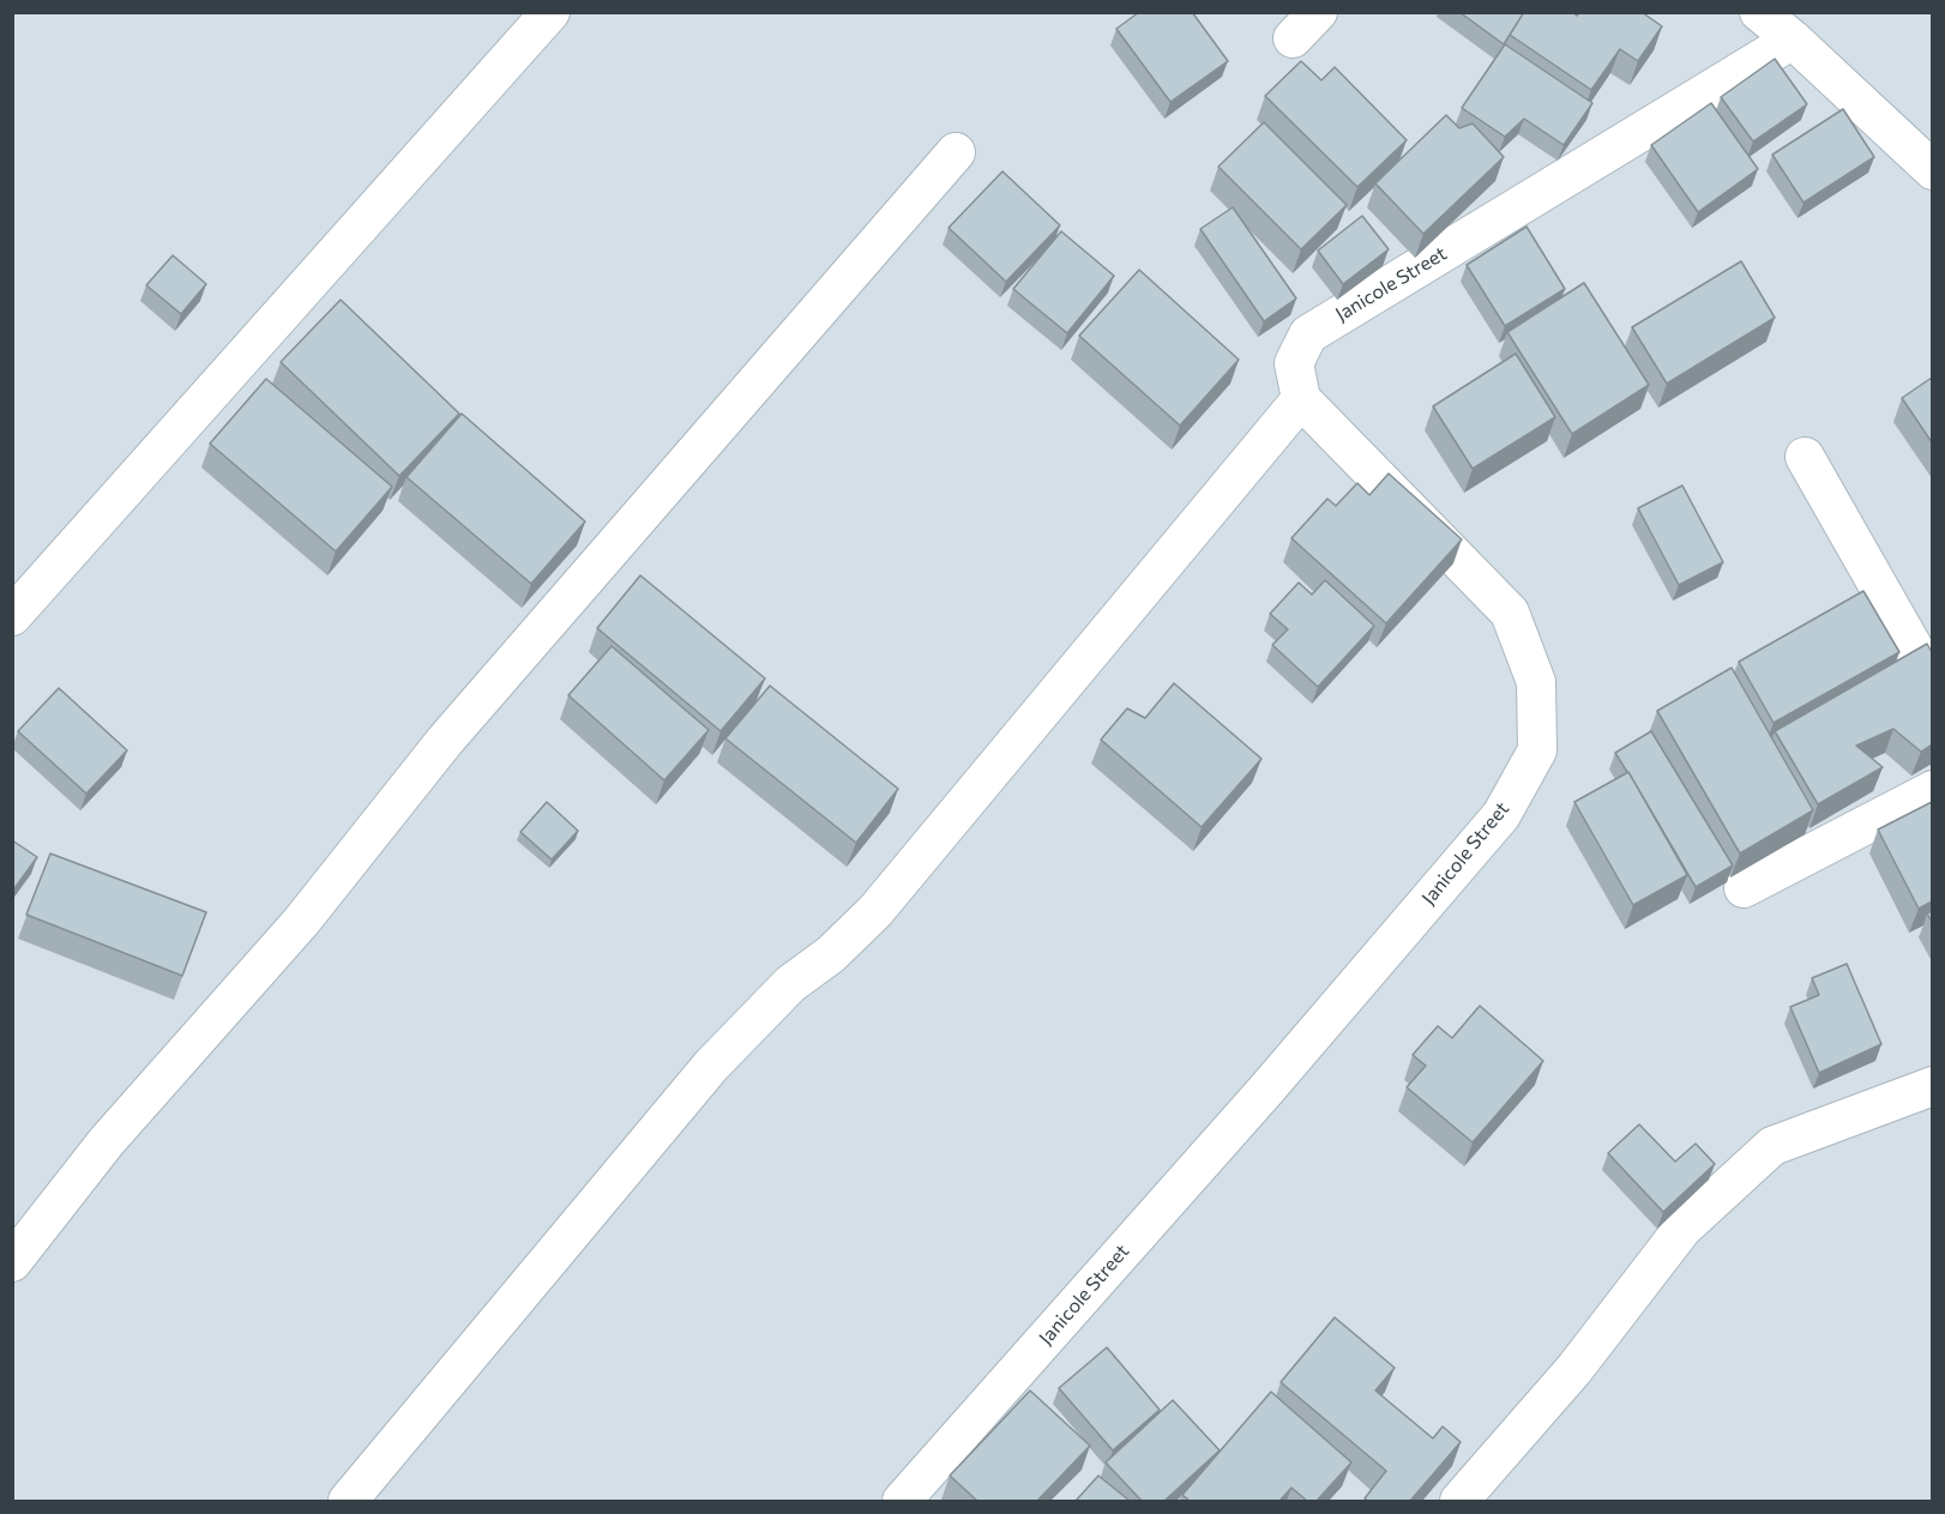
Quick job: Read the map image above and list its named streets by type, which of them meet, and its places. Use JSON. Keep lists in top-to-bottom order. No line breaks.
{"streets":{"street":["Janicole Street"]}}
